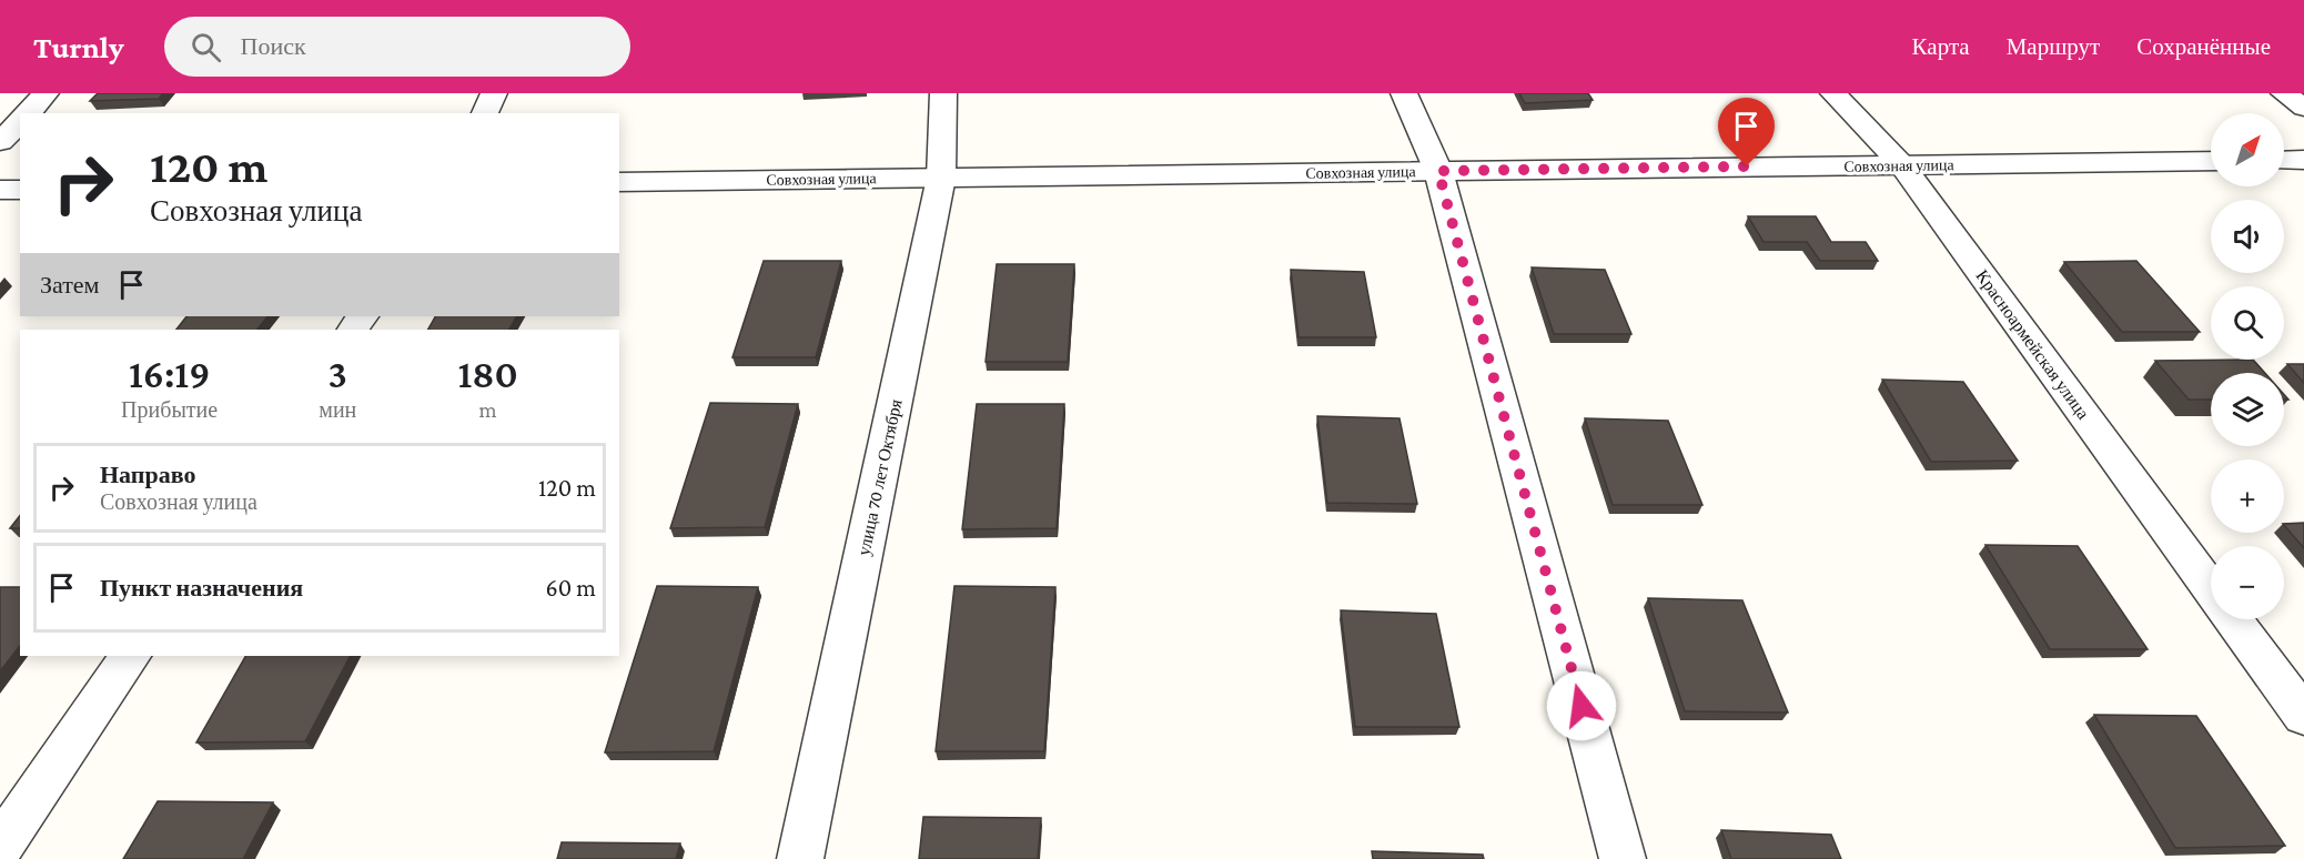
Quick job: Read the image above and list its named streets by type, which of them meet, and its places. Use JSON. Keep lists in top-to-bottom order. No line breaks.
{"streets":{"street":["Совхозная улица","Красноармейская улица","улица 70 лет Октября"]},"crossings":[["Совхозная улица","Красноармейская улица"],["Совхозная улица","улица 70 лет Октября"]],"north":"top right","page":{"header":"Turnly","search":"Поиск","nav":["Карта","Маршрут","Сохранённые"],"map_buttons":["+","−"],"turn":["120 m","Совхозная улица"],"then":"Затем","eta":["16:19","Прибытие","3","мин","180","m"],"list":[{"name":"Направо","note":"Совхозная улица","value":"120 m"},{"name":"Пункт назначения","value":"60 m"}]}}
